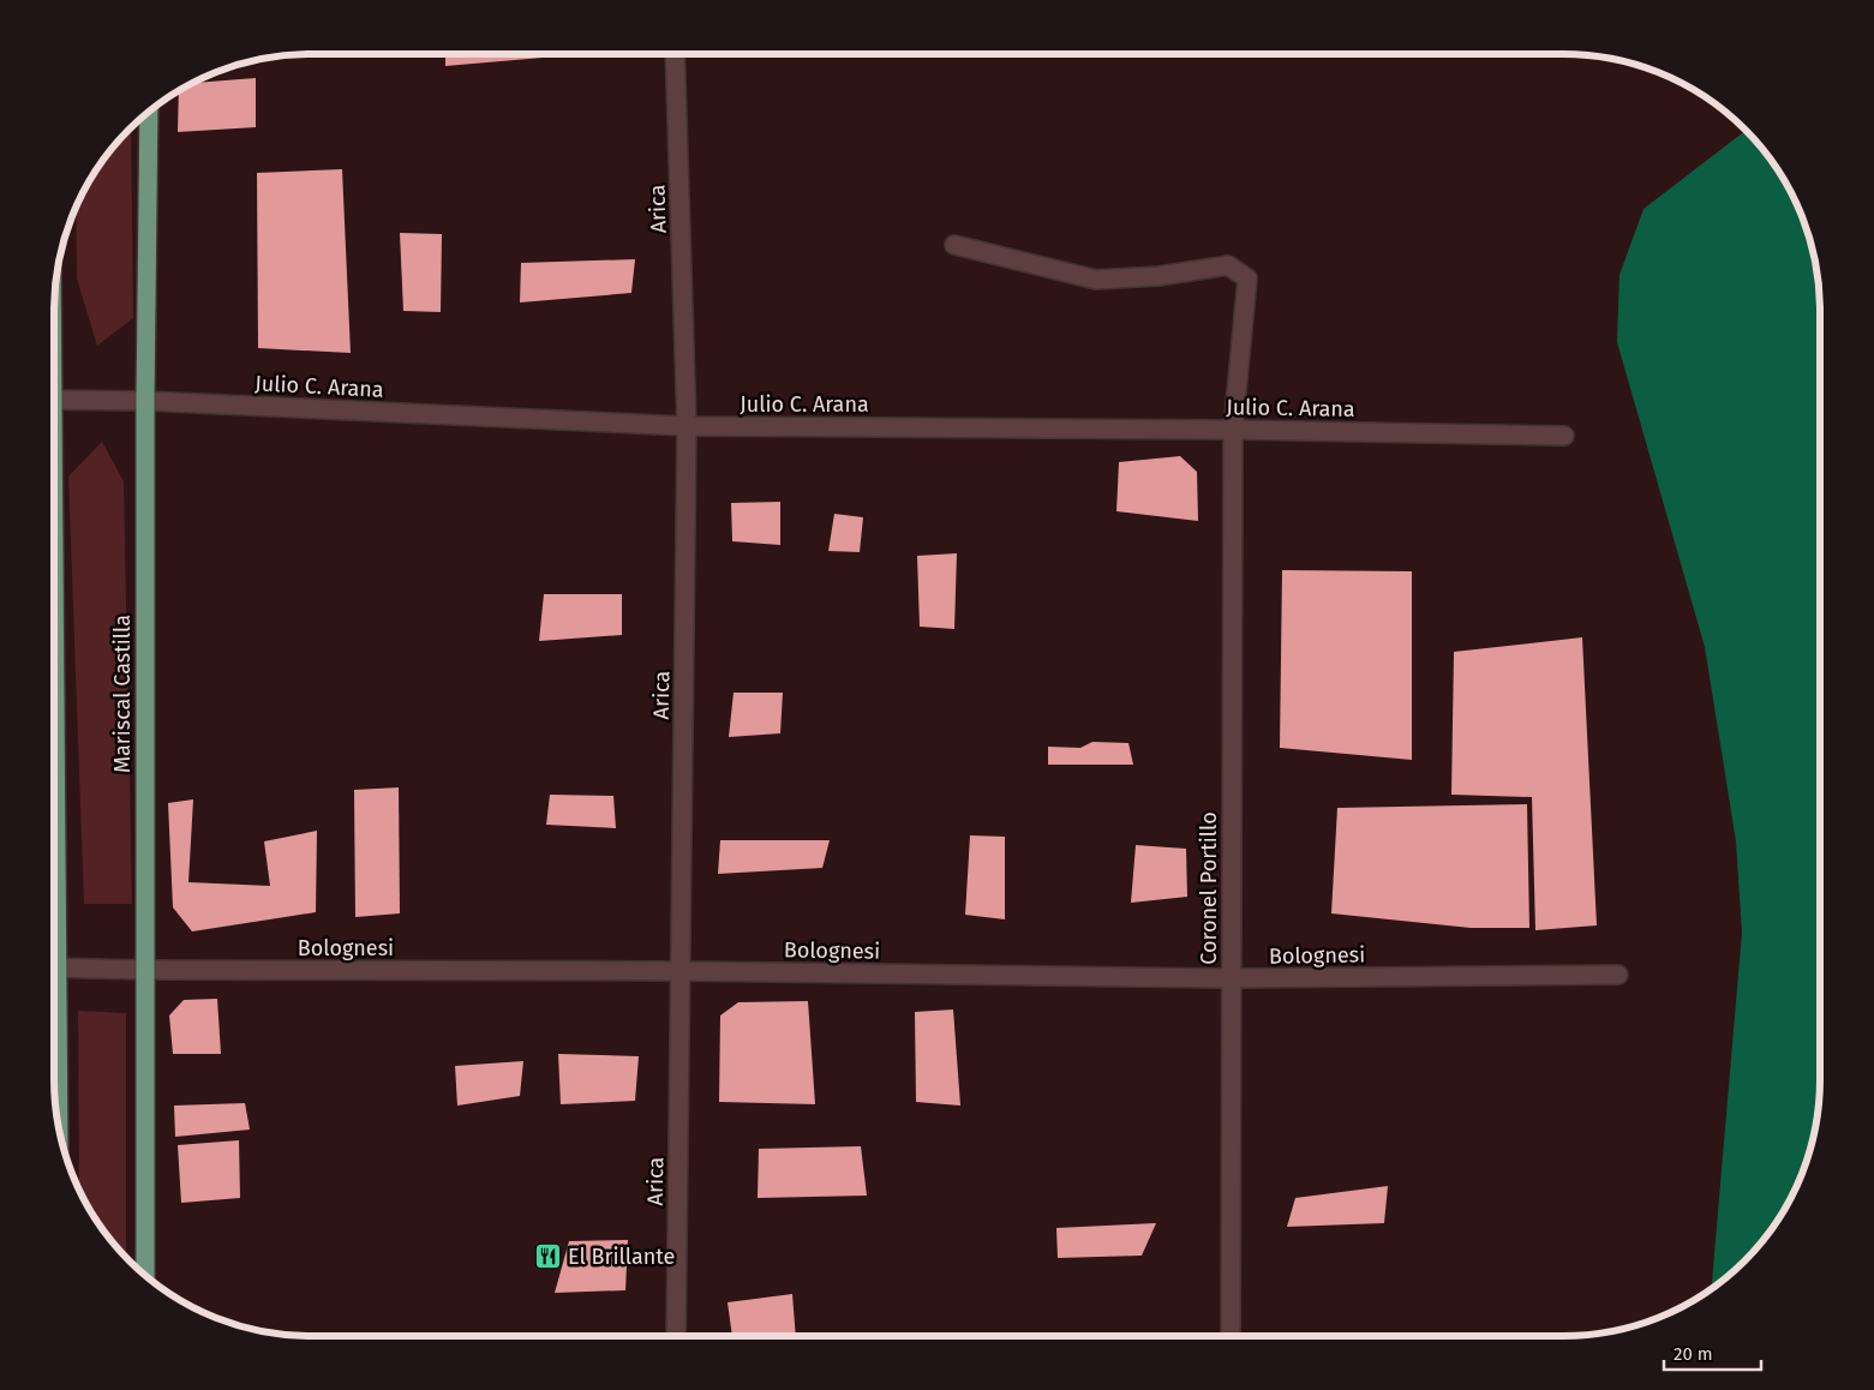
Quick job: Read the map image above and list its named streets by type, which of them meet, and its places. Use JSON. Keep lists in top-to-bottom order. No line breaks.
{"streets":{"main road":["Mariscal Castilla"],"street":["Arica","Julio C. Arana","Coronel Portillo","Bolognesi"]},"crossings":[["Arica","Julio C. Arana"],["Arica","Bolognesi"],["Julio C. Arana","Mariscal Castilla"],["Julio C. Arana","Coronel Portillo"],["Mariscal Castilla","Bolognesi"],["Coronel Portillo","Bolognesi"]],"places":{"restaurant":["El Brillante"]},"scale_bar":"20 m"}
